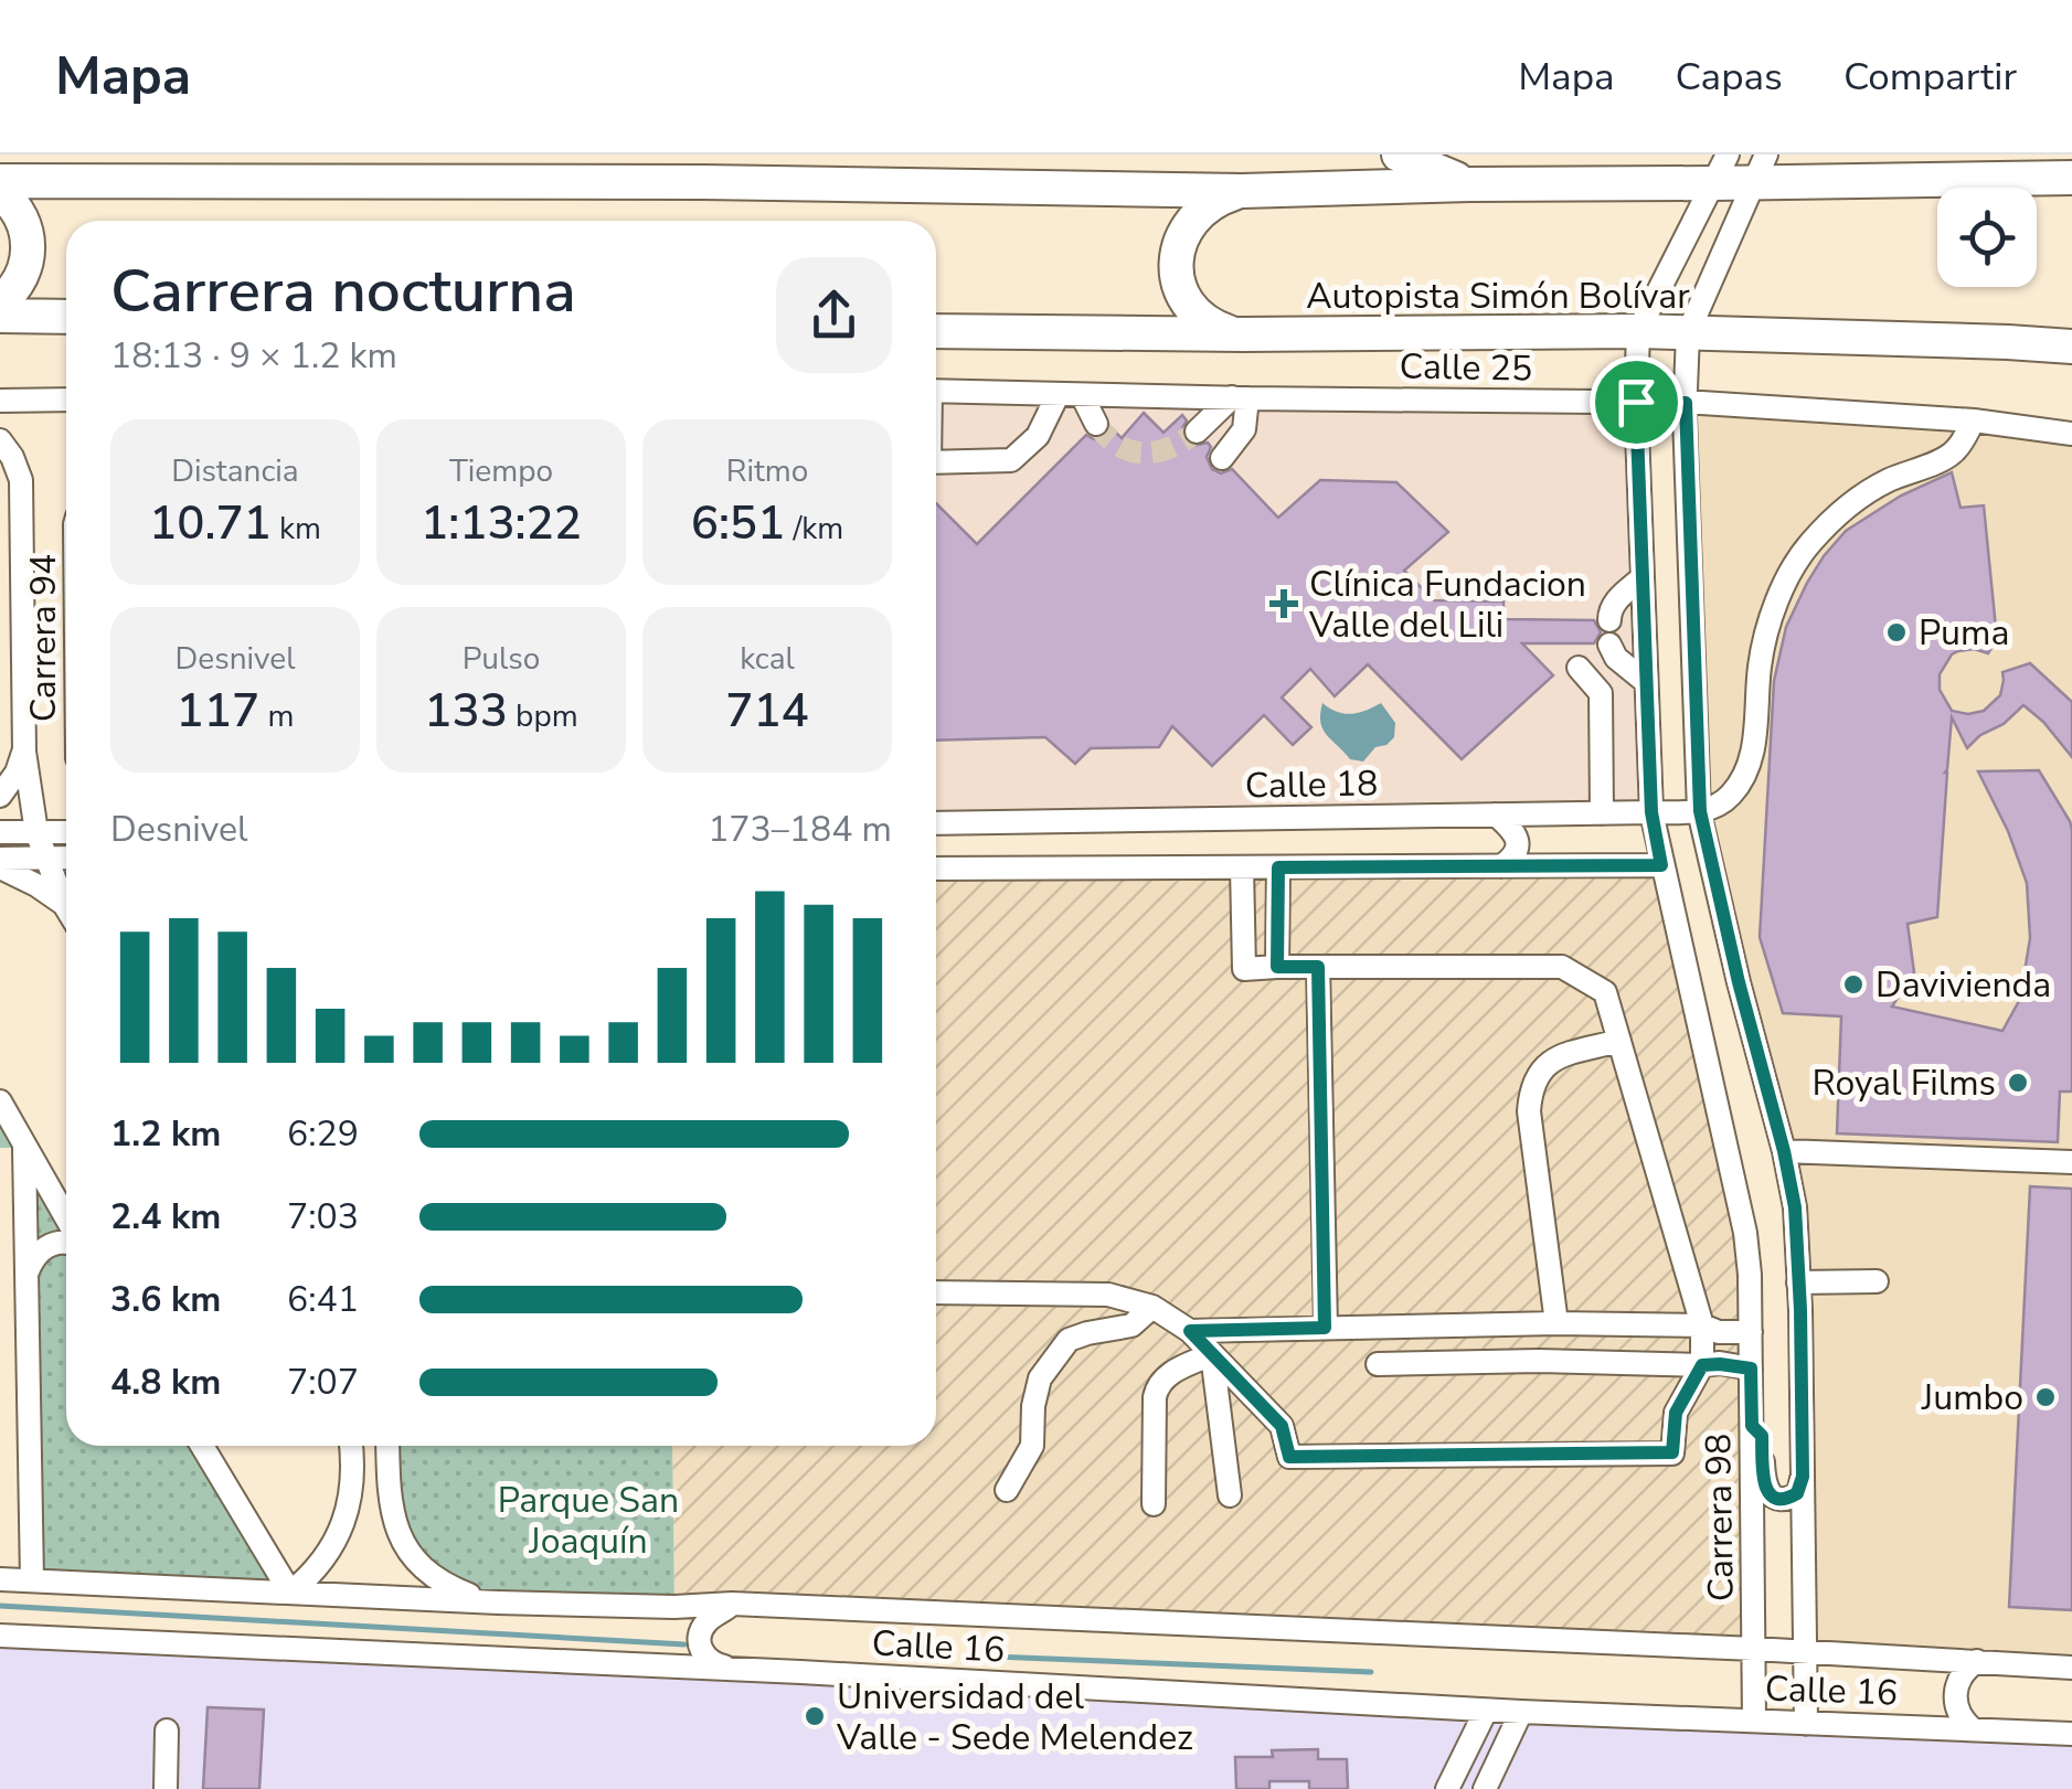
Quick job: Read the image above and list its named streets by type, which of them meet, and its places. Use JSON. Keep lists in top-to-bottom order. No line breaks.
{"streets":{"highway":["Autopista Simón Bolívar"],"street":["Calle 25","Carrera 94","Calle 18","Carrera 98","Calle 16"]},"crossings":[["Autopista Simón Bolívar","Carrera 98"],["Calle 25","Carrera 98"],["Calle 18","Carrera 98"],["Carrera 98","Calle 16"]],"parks":["Parque San Joaquín"],"places":{"health":["Clínica Fundacion Valle del Lili"],"other":["Puma","Davivienda","Royal Films","Jumbo","Universidad del Valle - Sede Melendez"]},"page":{"header":"Mapa","nav":["Mapa","Capas","Compartir"],"heading":["Carrera nocturna","18:13 · 9 × 1.2 km"],"stats":[["Distancia","10.71 km"],["Tiempo","1:13:22"],["Ritmo","6:51 /km"],["Desnivel","117 m"],["Pulso","133 bpm"],["kcal","714"]],"chart":["Desnivel","173–184 m"],"list":[{"name":"1.2 km","note":"6:29"},{"name":"2.4 km","note":"7:03"},{"name":"3.6 km","note":"6:41"},{"name":"4.8 km","note":"7:07"}]}}
